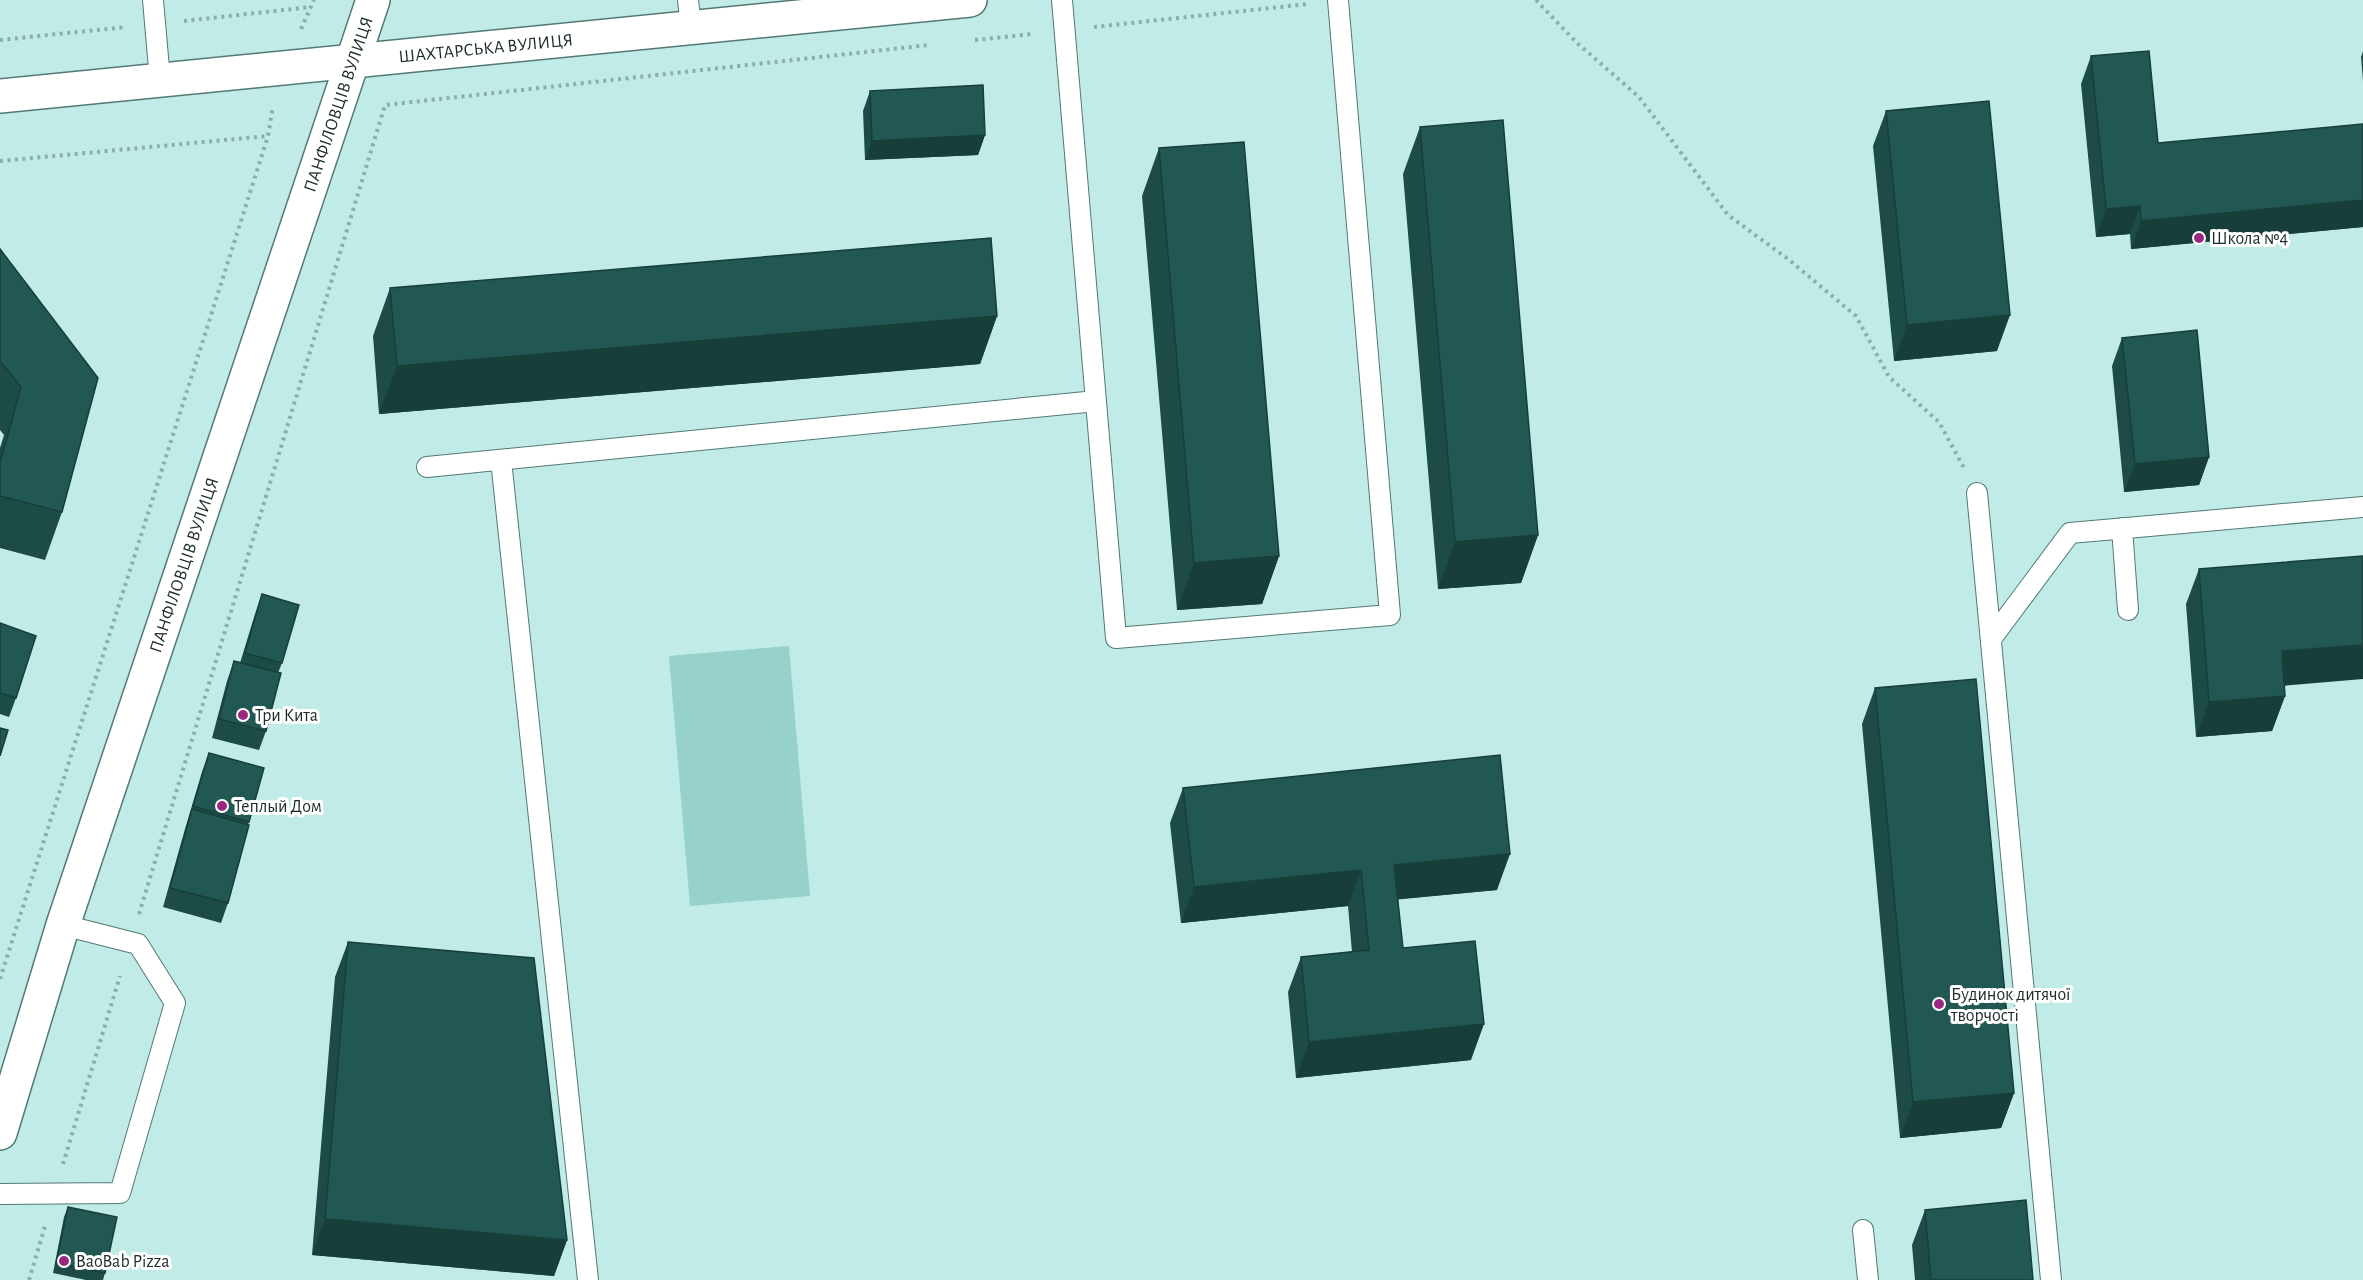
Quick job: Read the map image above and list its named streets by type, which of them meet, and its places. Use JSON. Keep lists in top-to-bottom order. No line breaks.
{"streets":{"street":["ШАХТАРСЬКА ВУЛИЦЯ","ПАНФІЛОВЦІВ ВУЛИЦЯ"]},"crossings":[["ШАХТАРСЬКА ВУЛИЦЯ","ПАНФІЛОВЦІВ ВУЛИЦЯ"]],"places":["Школа №4","Три Кита","Теплый Дом","Будинок дитячої творчості","BaoBab Pizza"]}
